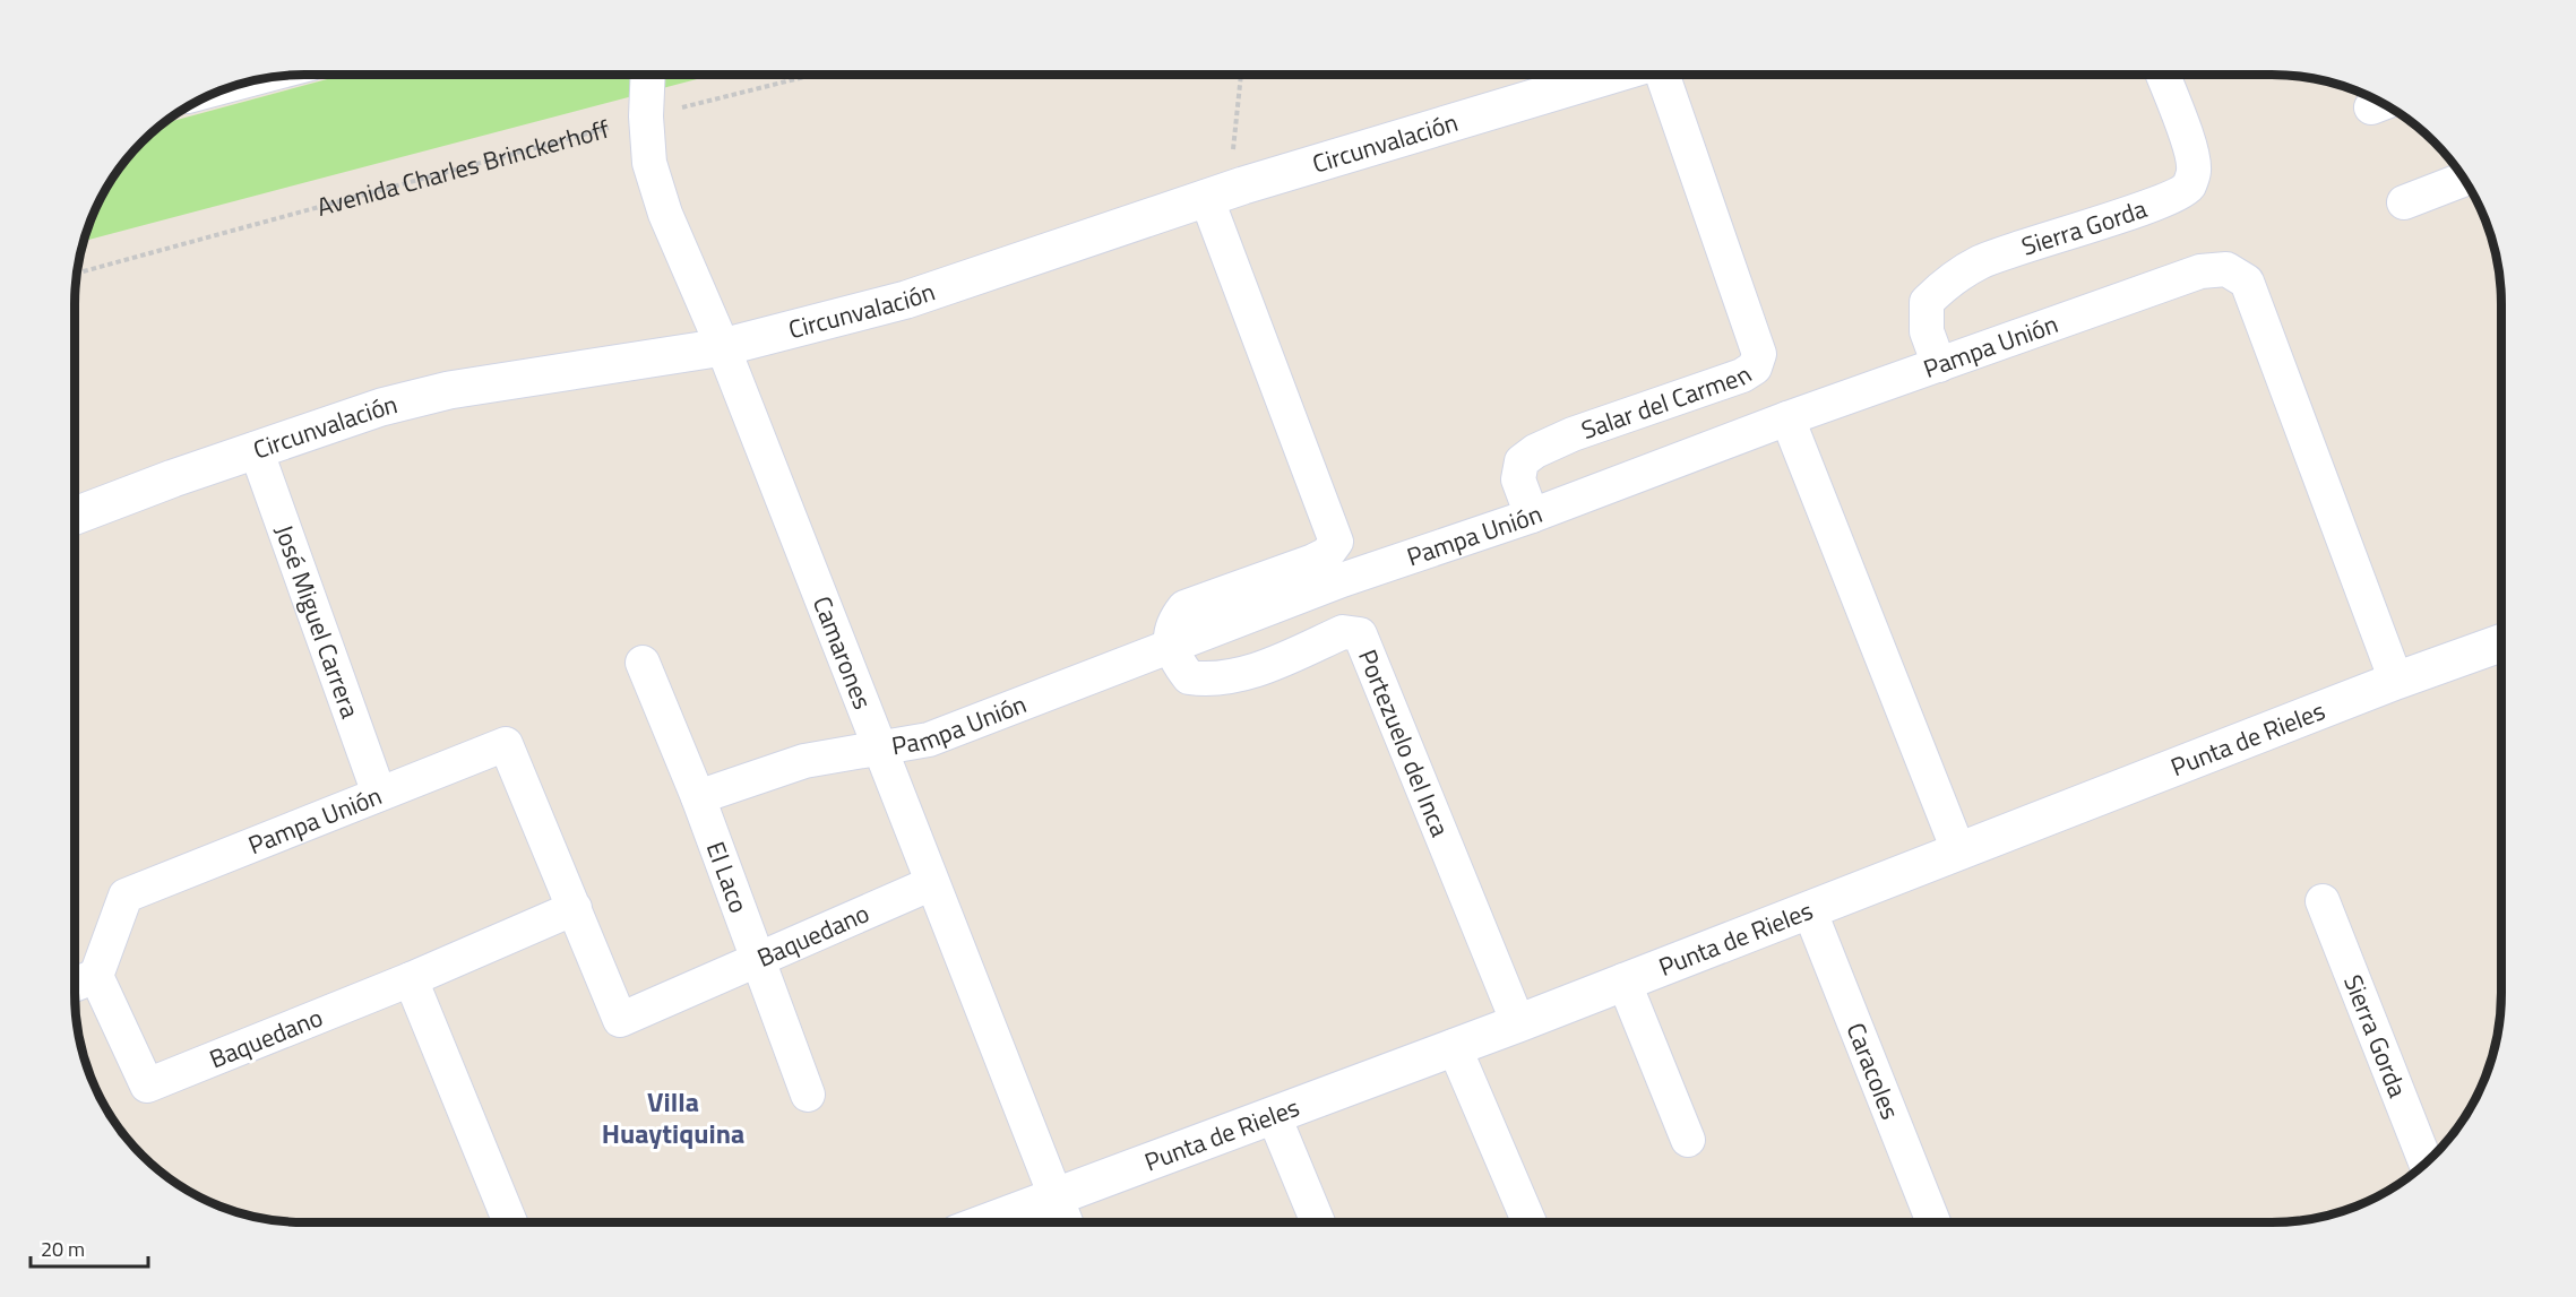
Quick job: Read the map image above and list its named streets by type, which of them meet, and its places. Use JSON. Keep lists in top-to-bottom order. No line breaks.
{"streets":{"street":["Circunvalación","Sierra Gorda","Pampa Unión","Salar del Carmen","José Miguel Carrera","Camarones","Punta de Rieles","Portezuelo del Inca","El Laco","Baquedano","Caracoles"],"path":["Avenida Charles Brinckerhoff"]},"crossings":[["Circunvalación","José Miguel Carrera"],["Circunvalación","Camarones"],["Avenida Charles Brinckerhoff","Camarones"],["Sierra Gorda","Pampa Unión"],["Pampa Unión","Salar del Carmen"],["Pampa Unión","José Miguel Carrera"],["Pampa Unión","Camarones"],["Pampa Unión","Punta de Rieles"],["Pampa Unión","Portezuelo del Inca"],["Pampa Unión","El Laco"],["Pampa Unión","Baquedano"],["Camarones","Punta de Rieles"],["Camarones","Baquedano"],["Punta de Rieles","Portezuelo del Inca"],["Punta de Rieles","Caracoles"],["El Laco","Baquedano"]],"districts":["Villa Huaytiquina"],"scale_bar":"20 m"}
